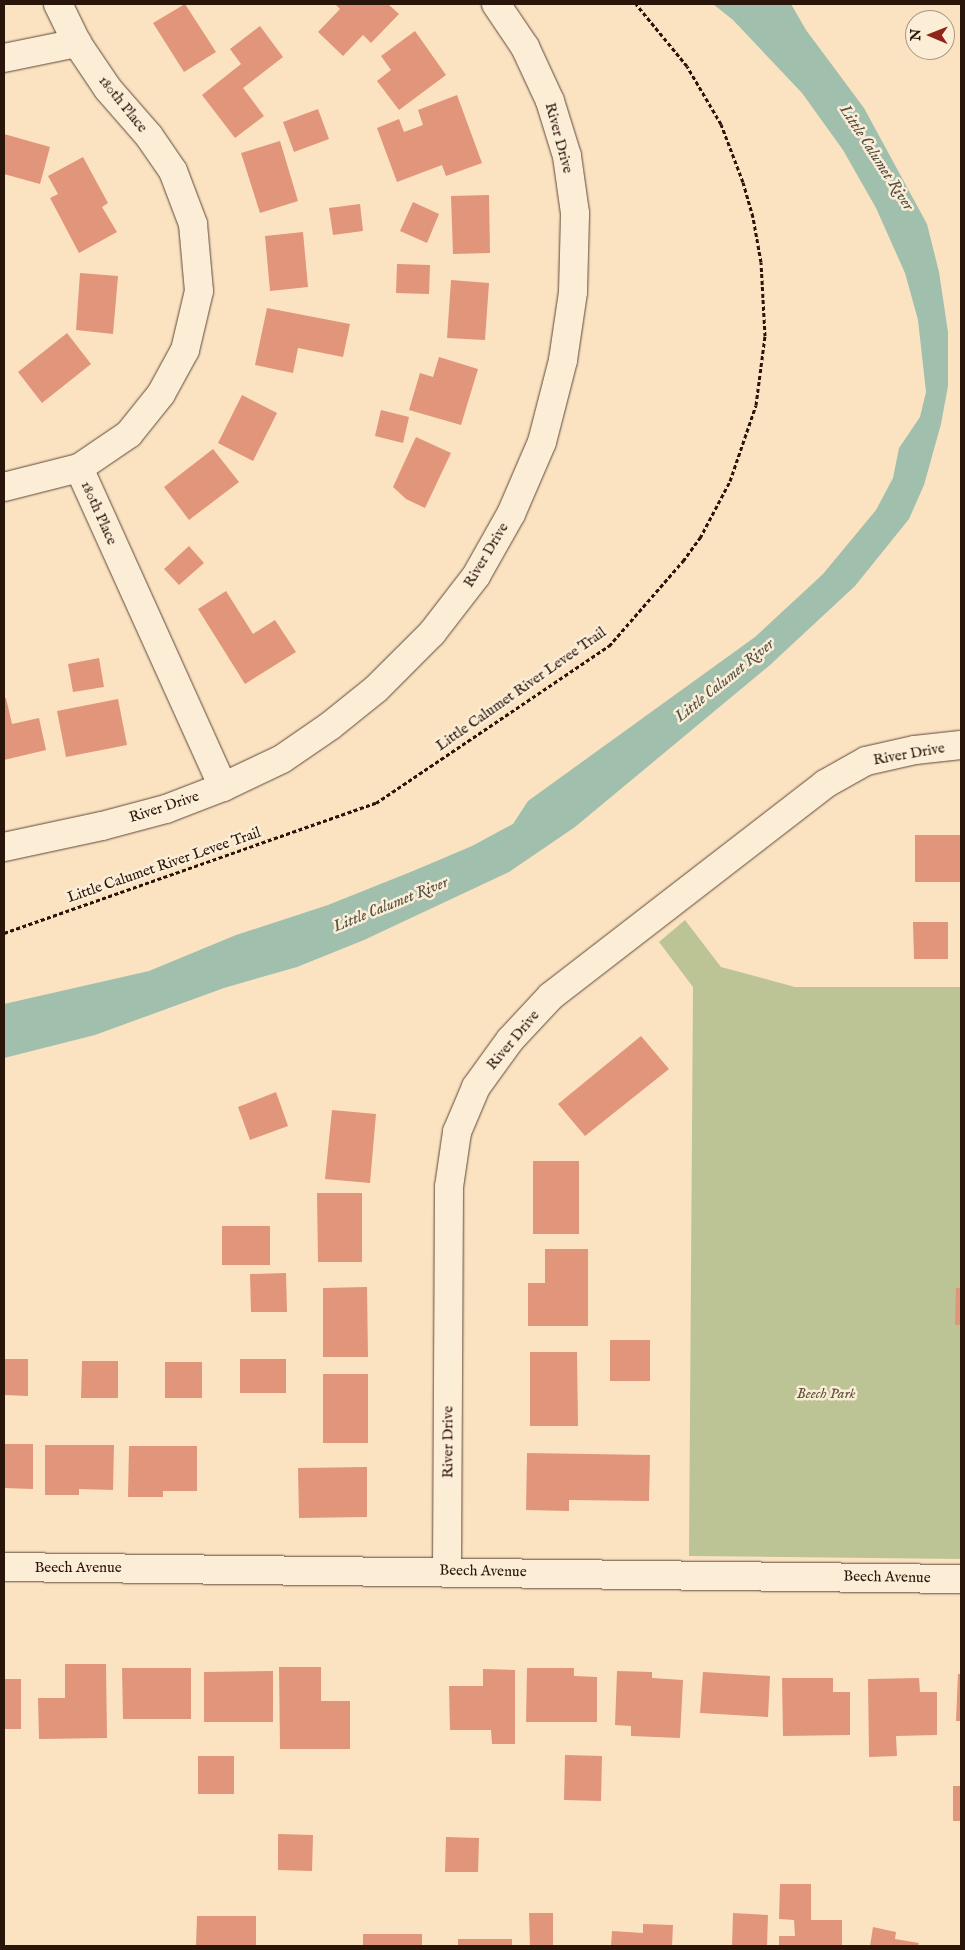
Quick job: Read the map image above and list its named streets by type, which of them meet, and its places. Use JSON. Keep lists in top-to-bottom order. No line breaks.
{"streets":{"street":["180th Place","River Drive","Beech Avenue"],"path":["Little Calumet River Levee Trail"]},"crossings":[["180th Place","River Drive"],["River Drive","Beech Avenue"]],"water":["Little Calumet River"],"parks":["Beech Park"],"north":"left"}
